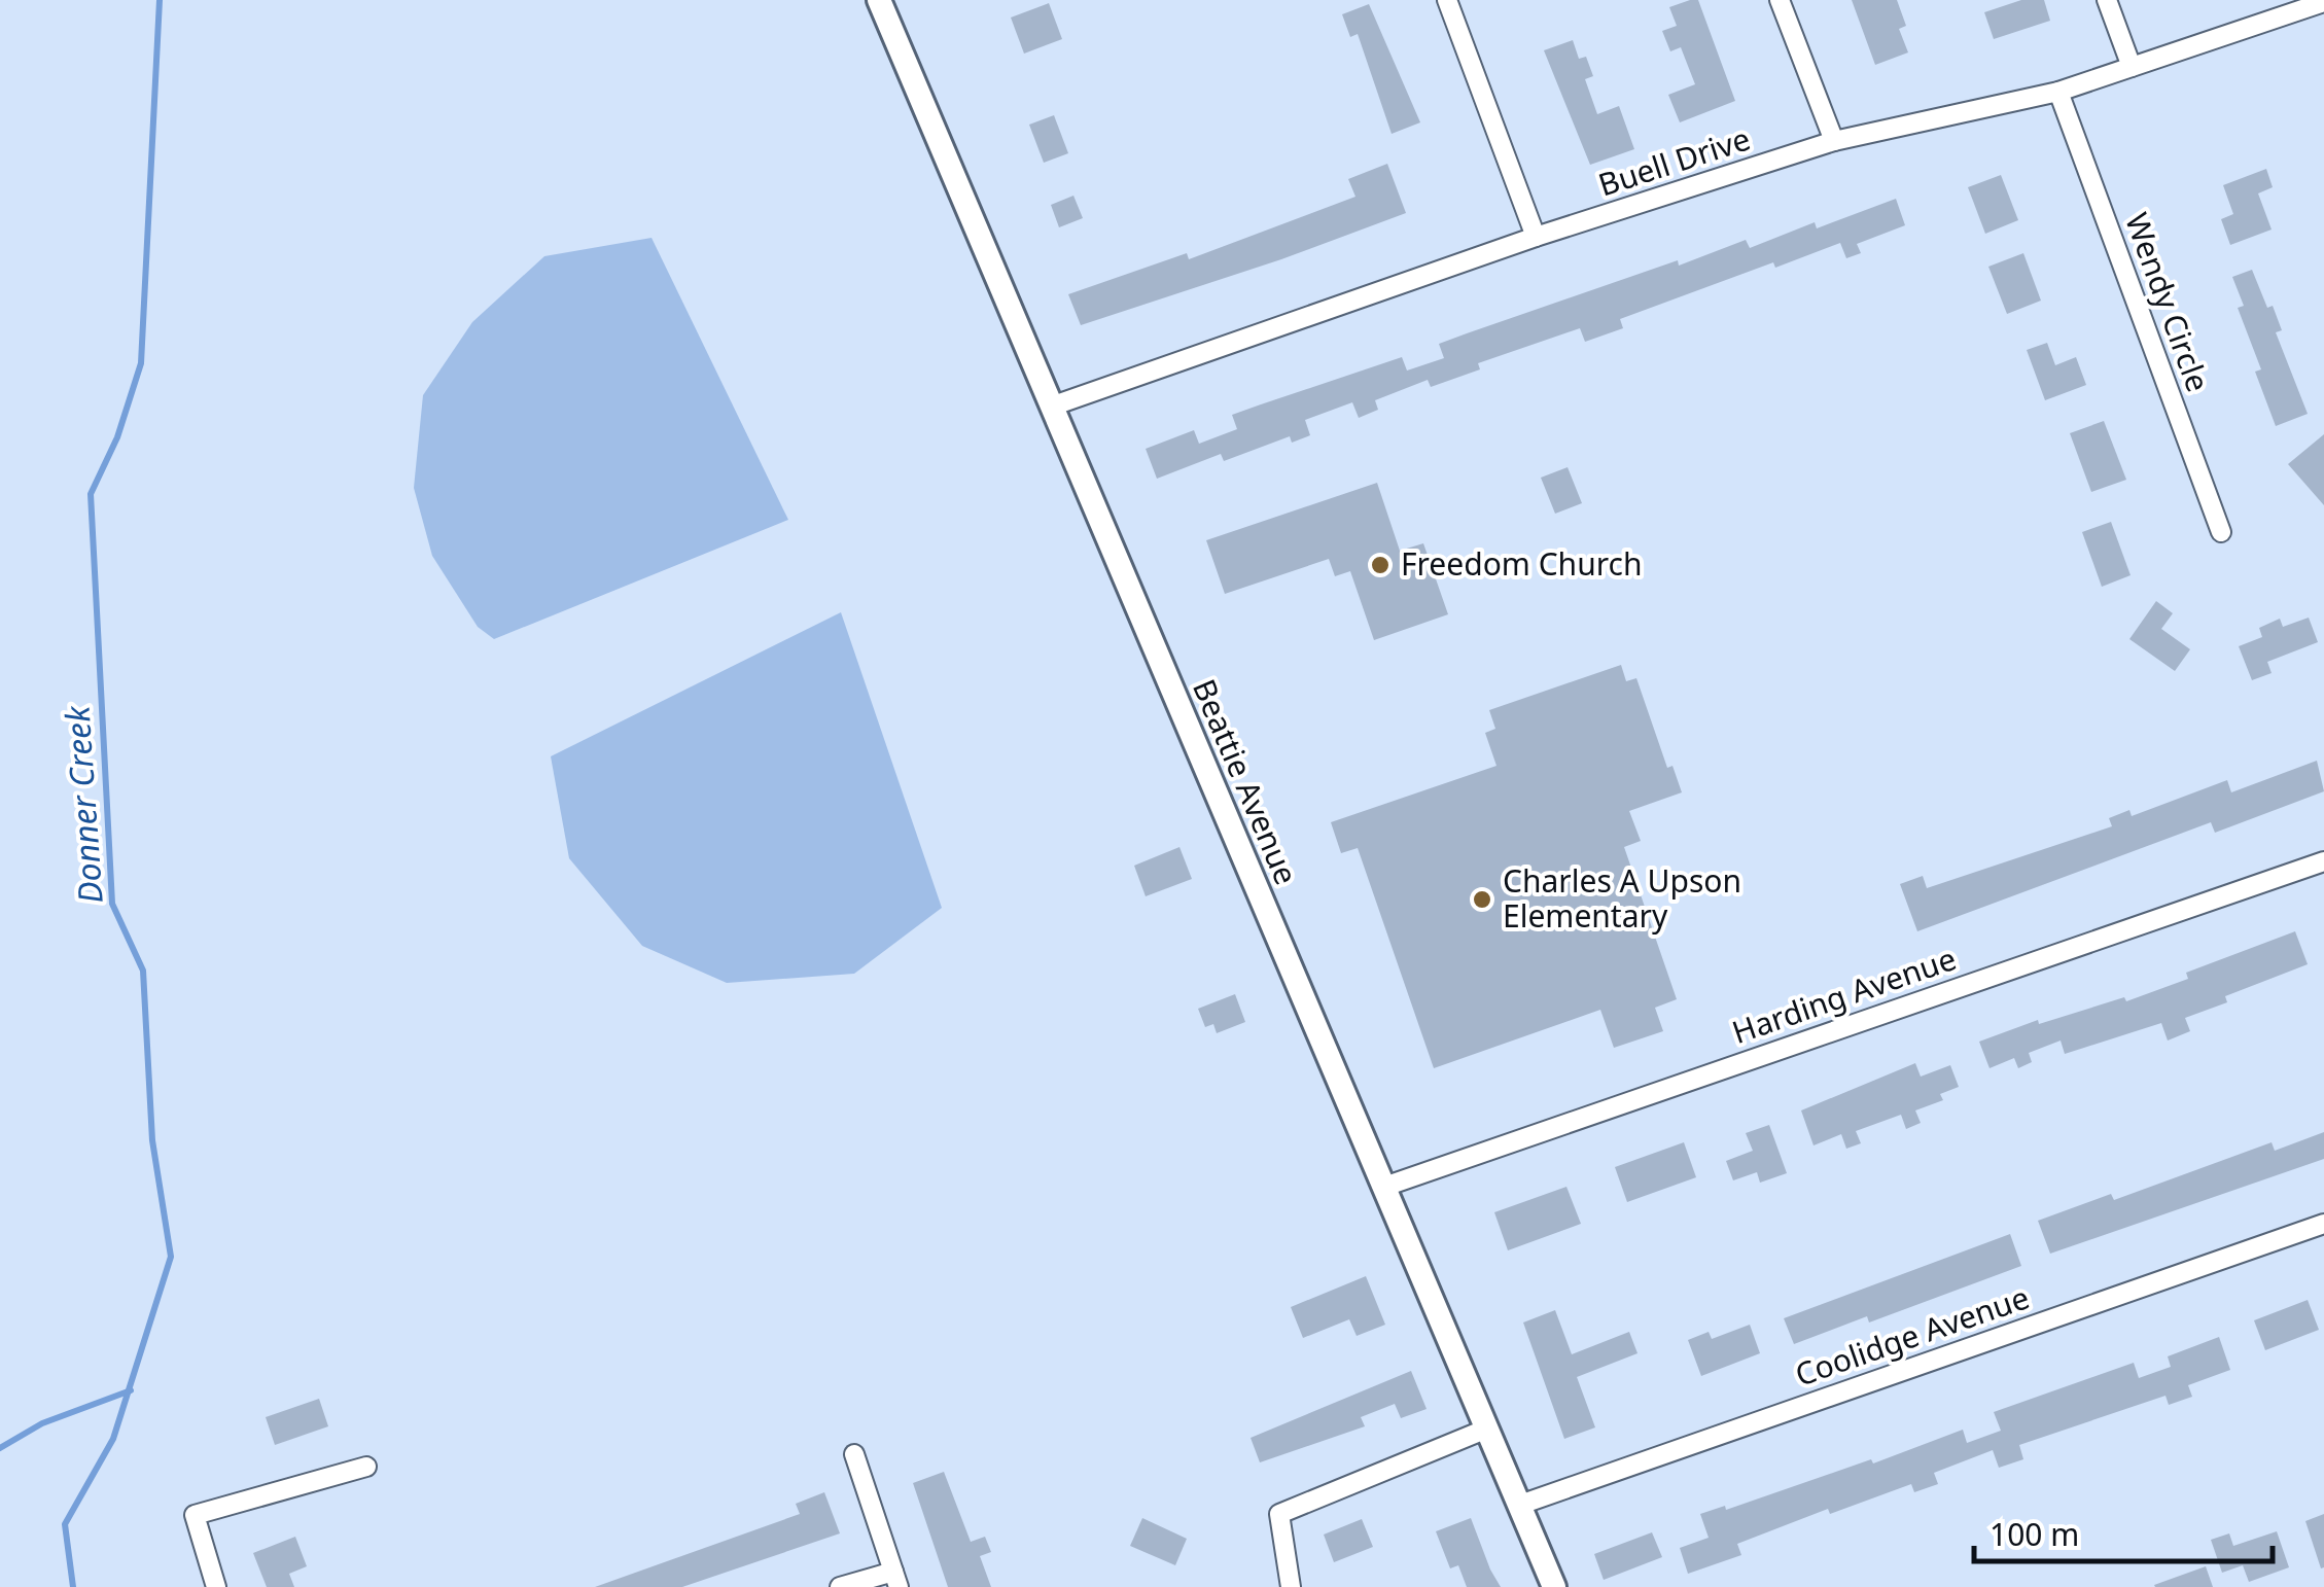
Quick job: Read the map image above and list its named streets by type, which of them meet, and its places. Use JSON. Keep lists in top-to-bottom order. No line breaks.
{"streets":{"street":["Buell Drive","Wendy Circle","Beattie Avenue","Harding Avenue","Coolidge Avenue"]},"crossings":[["Buell Drive","Wendy Circle"],["Buell Drive","Beattie Avenue"],["Beattie Avenue","Harding Avenue"],["Beattie Avenue","Coolidge Avenue"]],"water":["Donner Creek"],"places":["Freedom Church","Charles A Upson Elementary"],"scale_bar":"100 m"}
